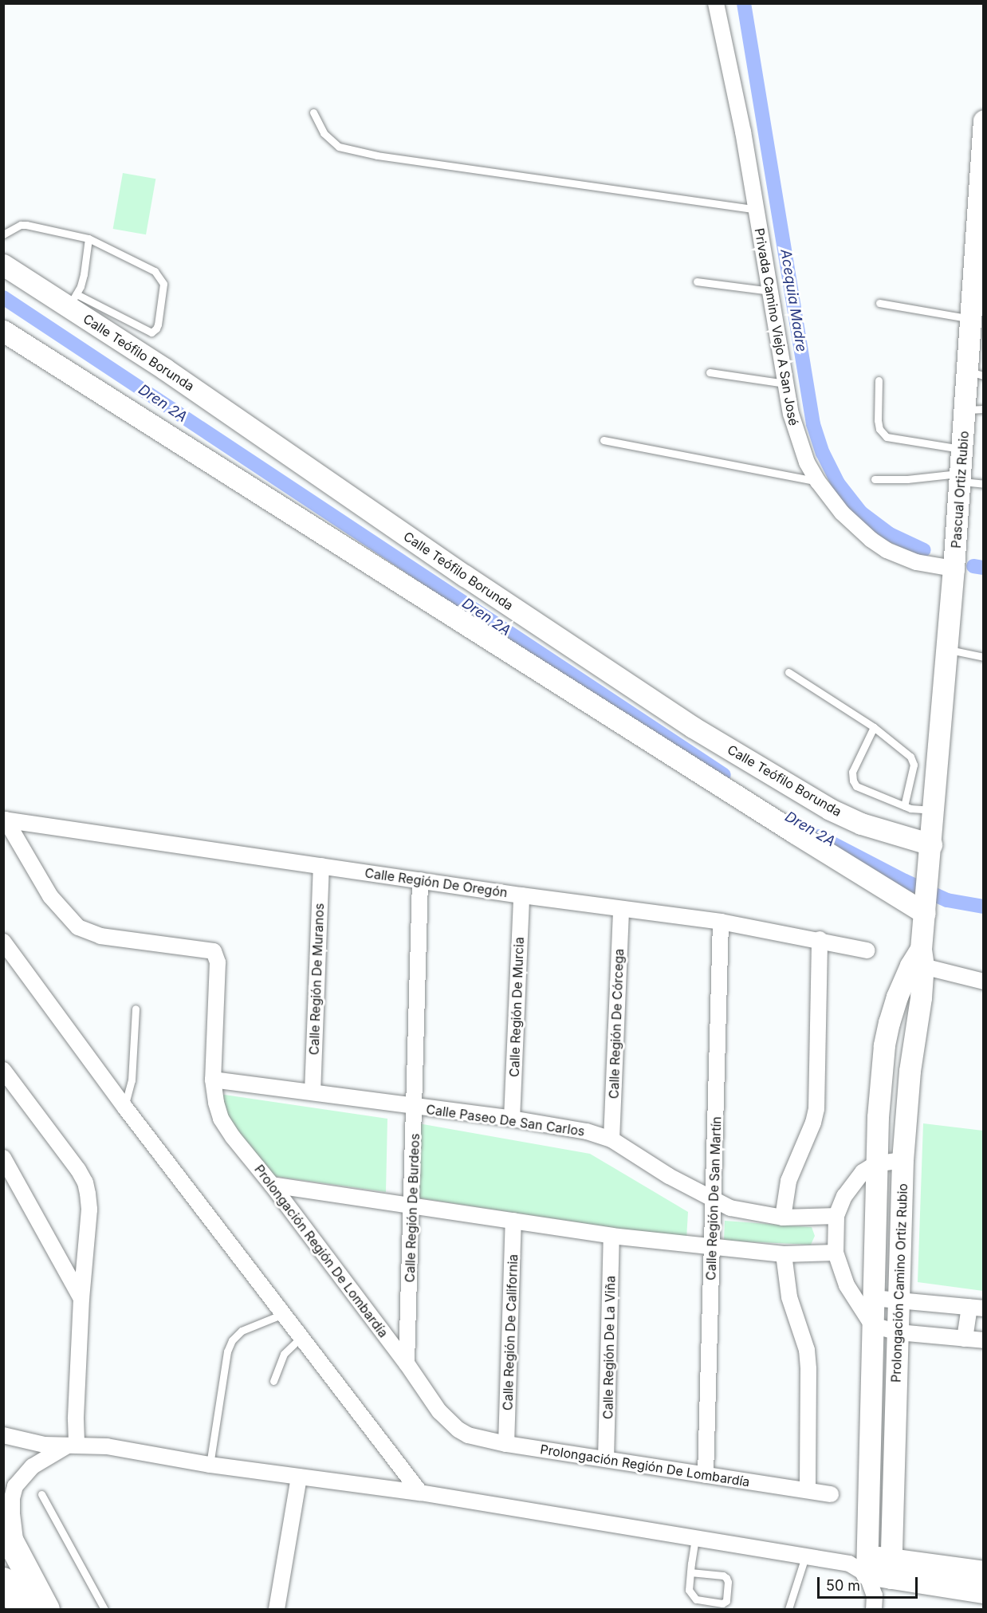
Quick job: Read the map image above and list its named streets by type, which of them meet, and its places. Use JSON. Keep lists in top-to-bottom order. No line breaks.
{"streets":{"street":["Privada Camino Viejo A San José","Calle Teófilo Borunda","Pascual Ortiz Rubio","Calle Región De Oregón","Calle Región De Muranos","Calle Región De Murcia","Calle Región De Córcega","Calle Paseo De San Carlos","Calle Región De San Martín","Calle Región De Burdeos","Prolongación Región De Lombardía","Prolongación Camino Ortiz Rubio","Calle Región De California","Calle Región De La Viña"]},"crossings":[["Privada Camino Viejo A San José","Pascual Ortiz Rubio"],["Calle Teófilo Borunda","Pascual Ortiz Rubio"],["Pascual Ortiz Rubio","Prolongación Camino Ortiz Rubio"],["Calle Región De Oregón","Calle Región De Muranos"],["Calle Región De Oregón","Calle Región De Murcia"],["Calle Región De Oregón","Calle Región De Córcega"],["Calle Región De Oregón","Calle Región De San Martín"],["Calle Región De Oregón","Calle Región De Burdeos"],["Calle Región De Oregón","Prolongación Región De Lombardía"],["Calle Región De Muranos","Calle Paseo De San Carlos"],["Calle Región De Murcia","Calle Paseo De San Carlos"],["Calle Región De Córcega","Calle Paseo De San Carlos"],["Calle Paseo De San Carlos","Calle Región De San Martín"],["Calle Paseo De San Carlos","Calle Región De Burdeos"],["Calle Paseo De San Carlos","Prolongación Región De Lombardía"],["Calle Región De San Martín","Prolongación Región De Lombardía"],["Calle Región De Burdeos","Prolongación Región De Lombardía"],["Prolongación Región De Lombardía","Calle Región De California"],["Prolongación Región De Lombardía","Calle Región De La Viña"]],"water":["Acequia Madre","Dren 2A"],"scale_bar":"50 m"}
